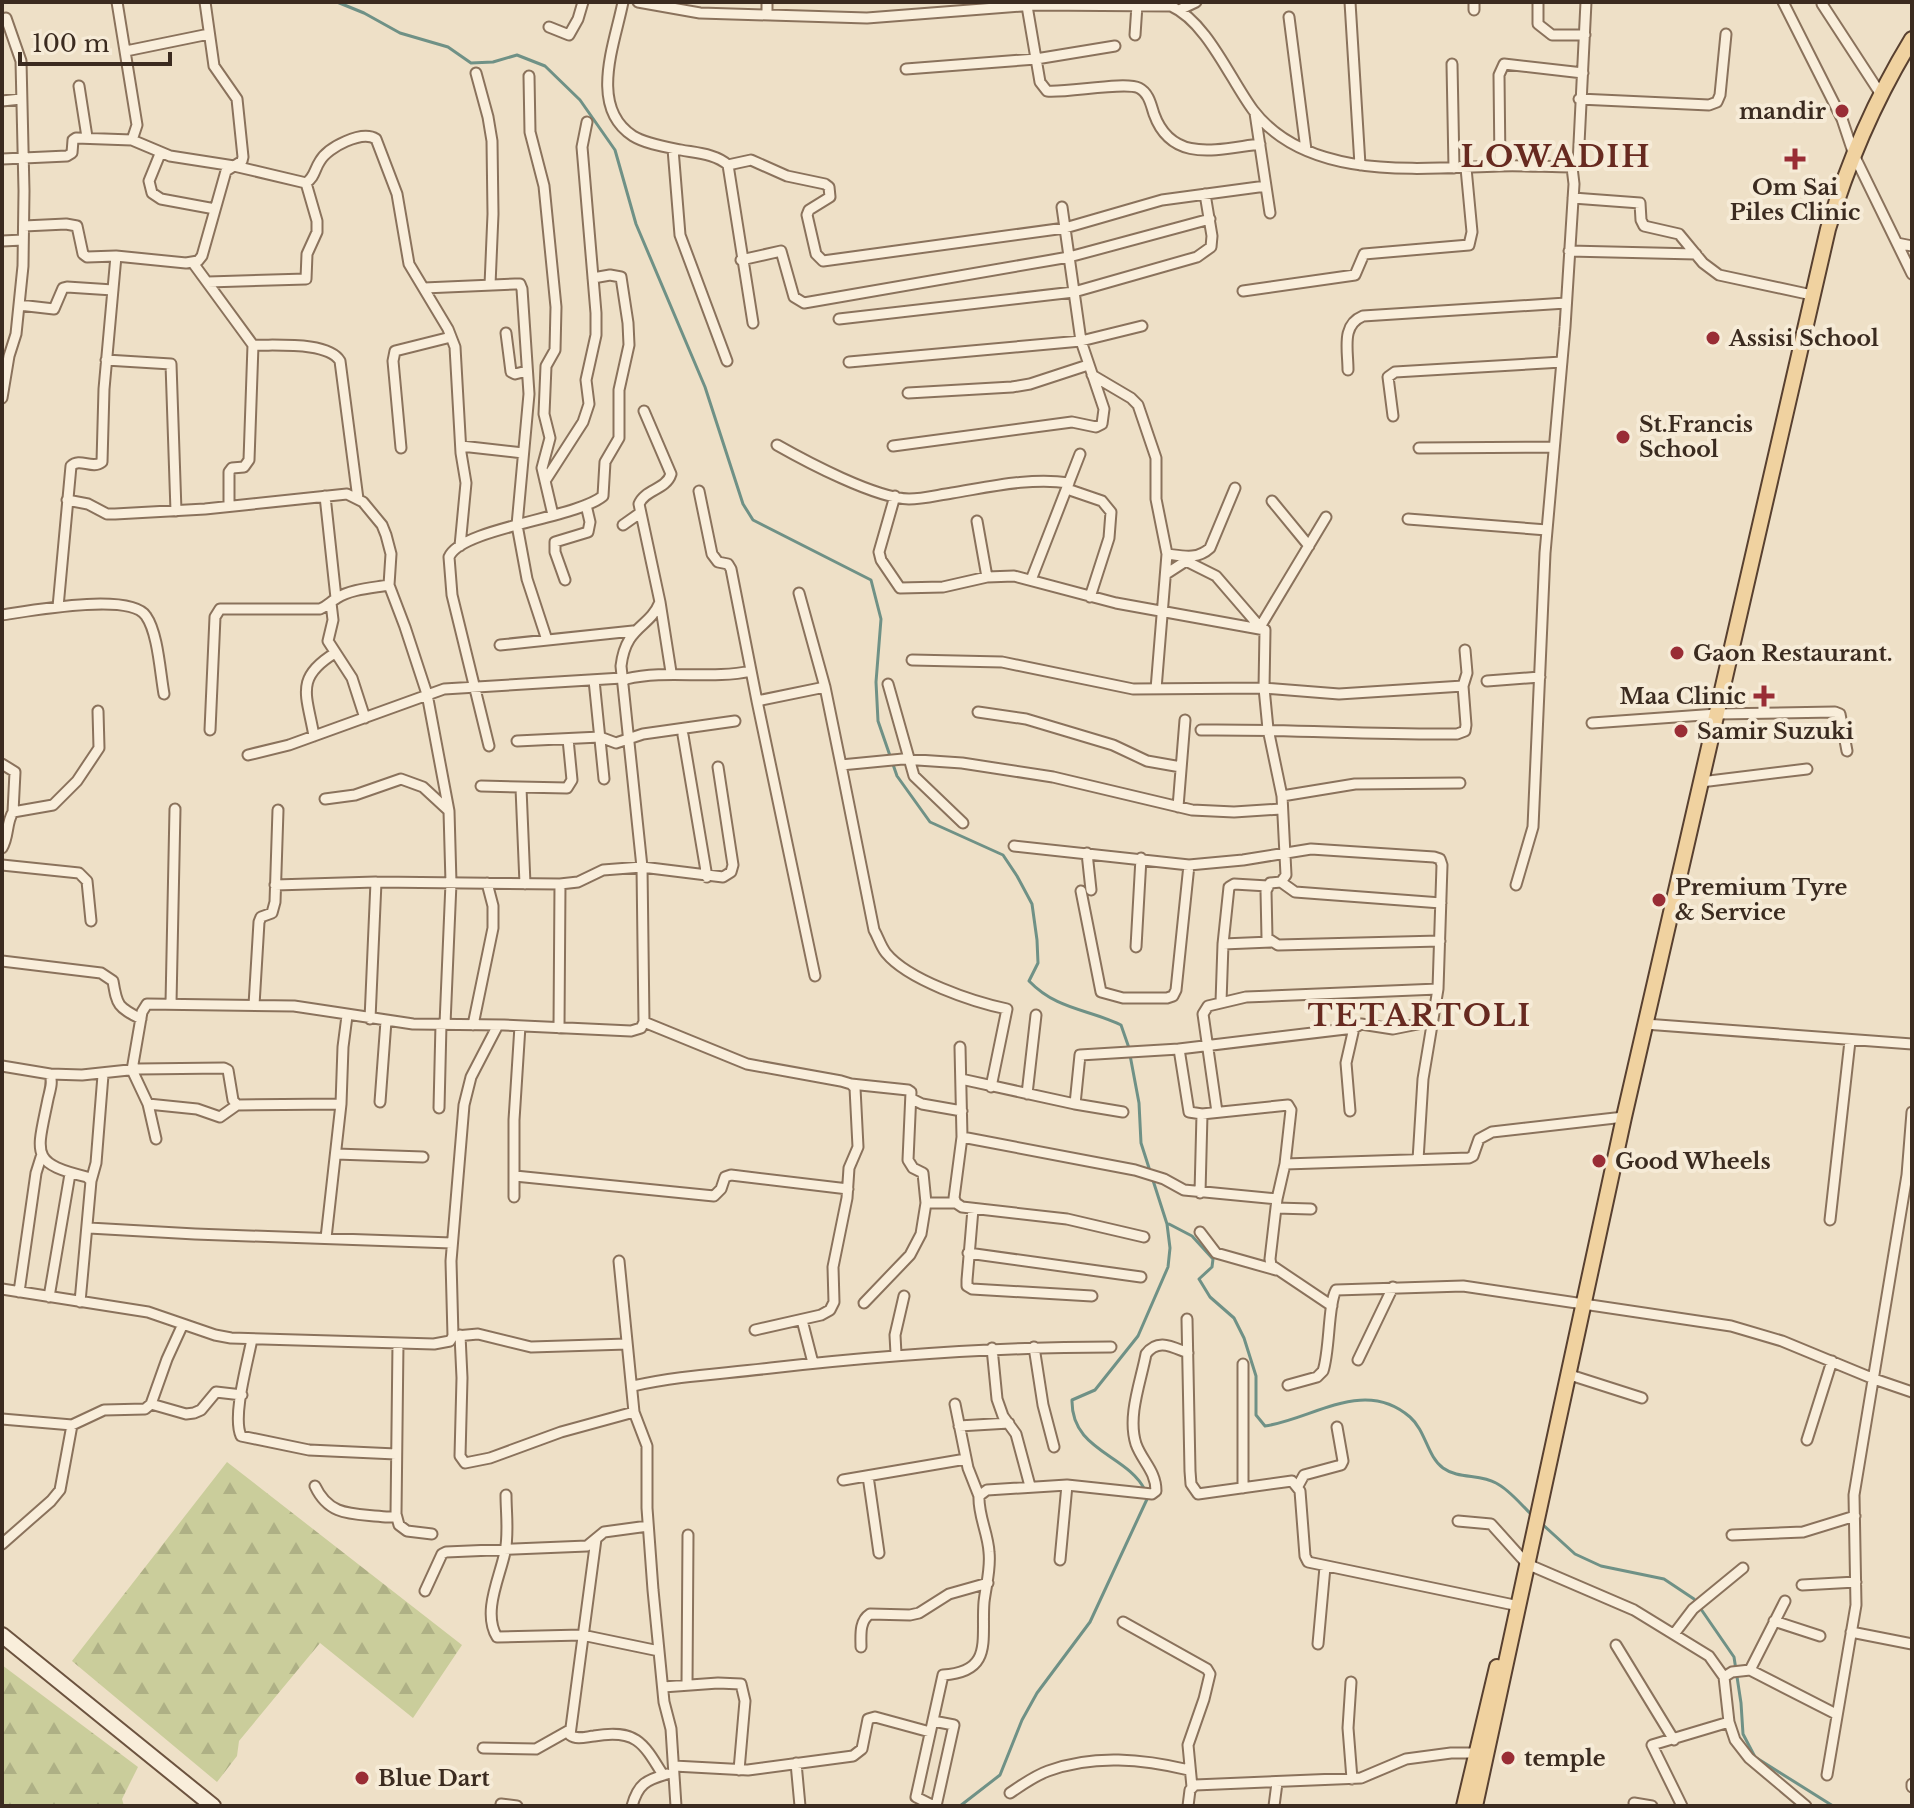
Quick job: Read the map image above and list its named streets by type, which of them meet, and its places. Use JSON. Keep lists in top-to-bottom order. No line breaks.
{"districts":["LOWADIH","TETARTOLI"],"places":{"other":["mandir","Assisi School","St.Francis School","Gaon Restaurant.","Samir Suzuki","Premium Tyre & Service","Good Wheels","temple","Blue Dart"],"health":["Om Sai Piles Clinic","Maa Clinic"]},"scale_bar":"100 m"}
